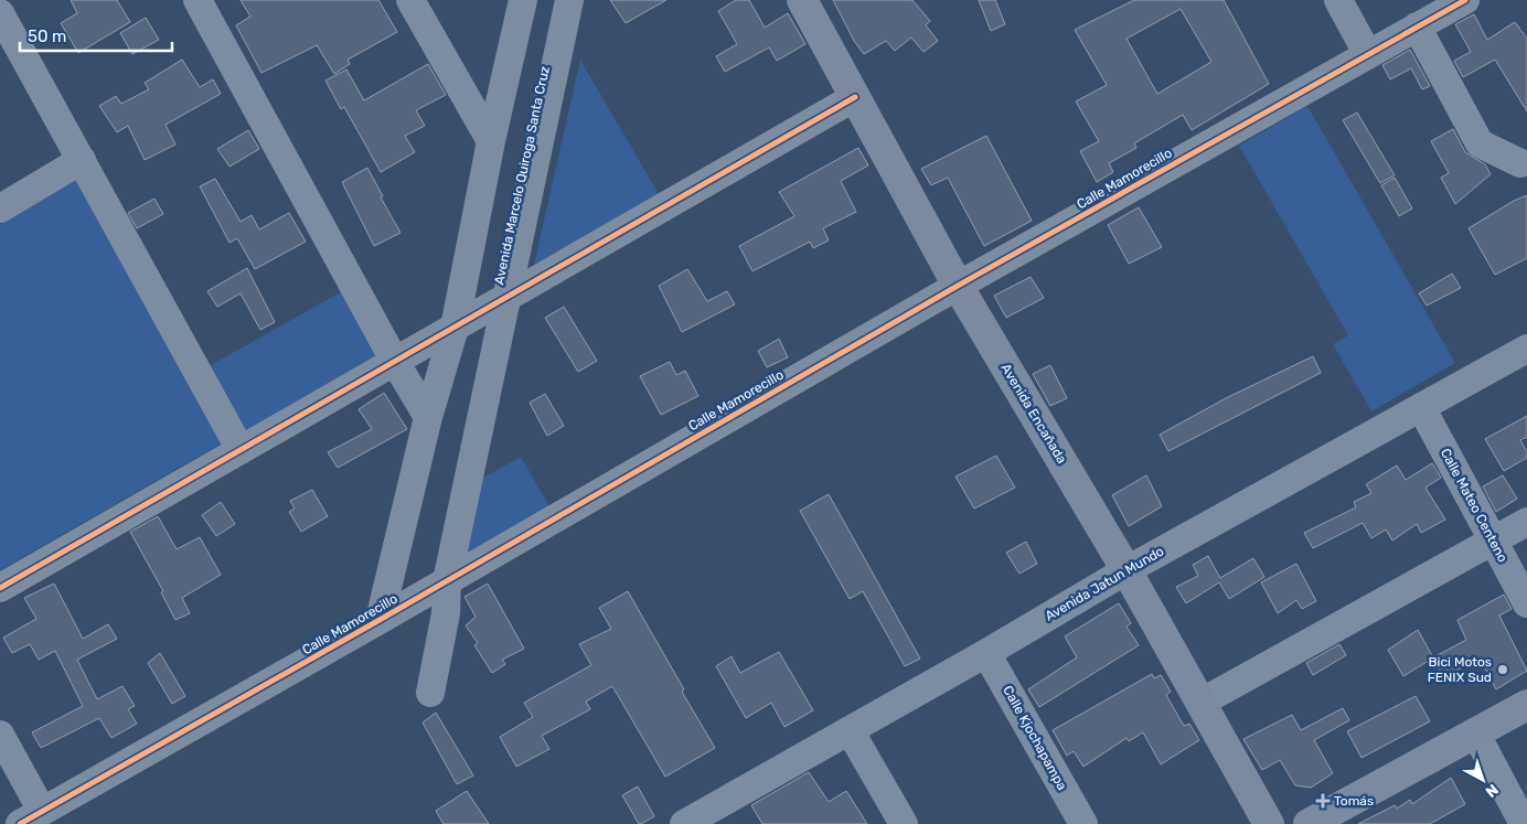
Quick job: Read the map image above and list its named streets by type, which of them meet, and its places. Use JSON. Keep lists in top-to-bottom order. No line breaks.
{"streets":{"main road":["Avenida Encañada"],"street":["Avenida Marcelo Quiroga Santa Cruz","Calle Mamorecillo","Calle Mateo Centeno","Avenida Jatun Mundo","Calle Kjochapampa"]},"crossings":[["Avenida Marcelo Quiroga Santa Cruz","Calle Mamorecillo"],["Calle Mamorecillo","Avenida Encañada"],["Avenida Encañada","Avenida Jatun Mundo"],["Calle Mateo Centeno","Avenida Jatun Mundo"],["Avenida Jatun Mundo","Calle Kjochapampa"]],"places":{"other":["Bici Motos FENIX Sud"],"health":["Tomás"]},"scale_bar":"50 m","north":"bottom right"}
